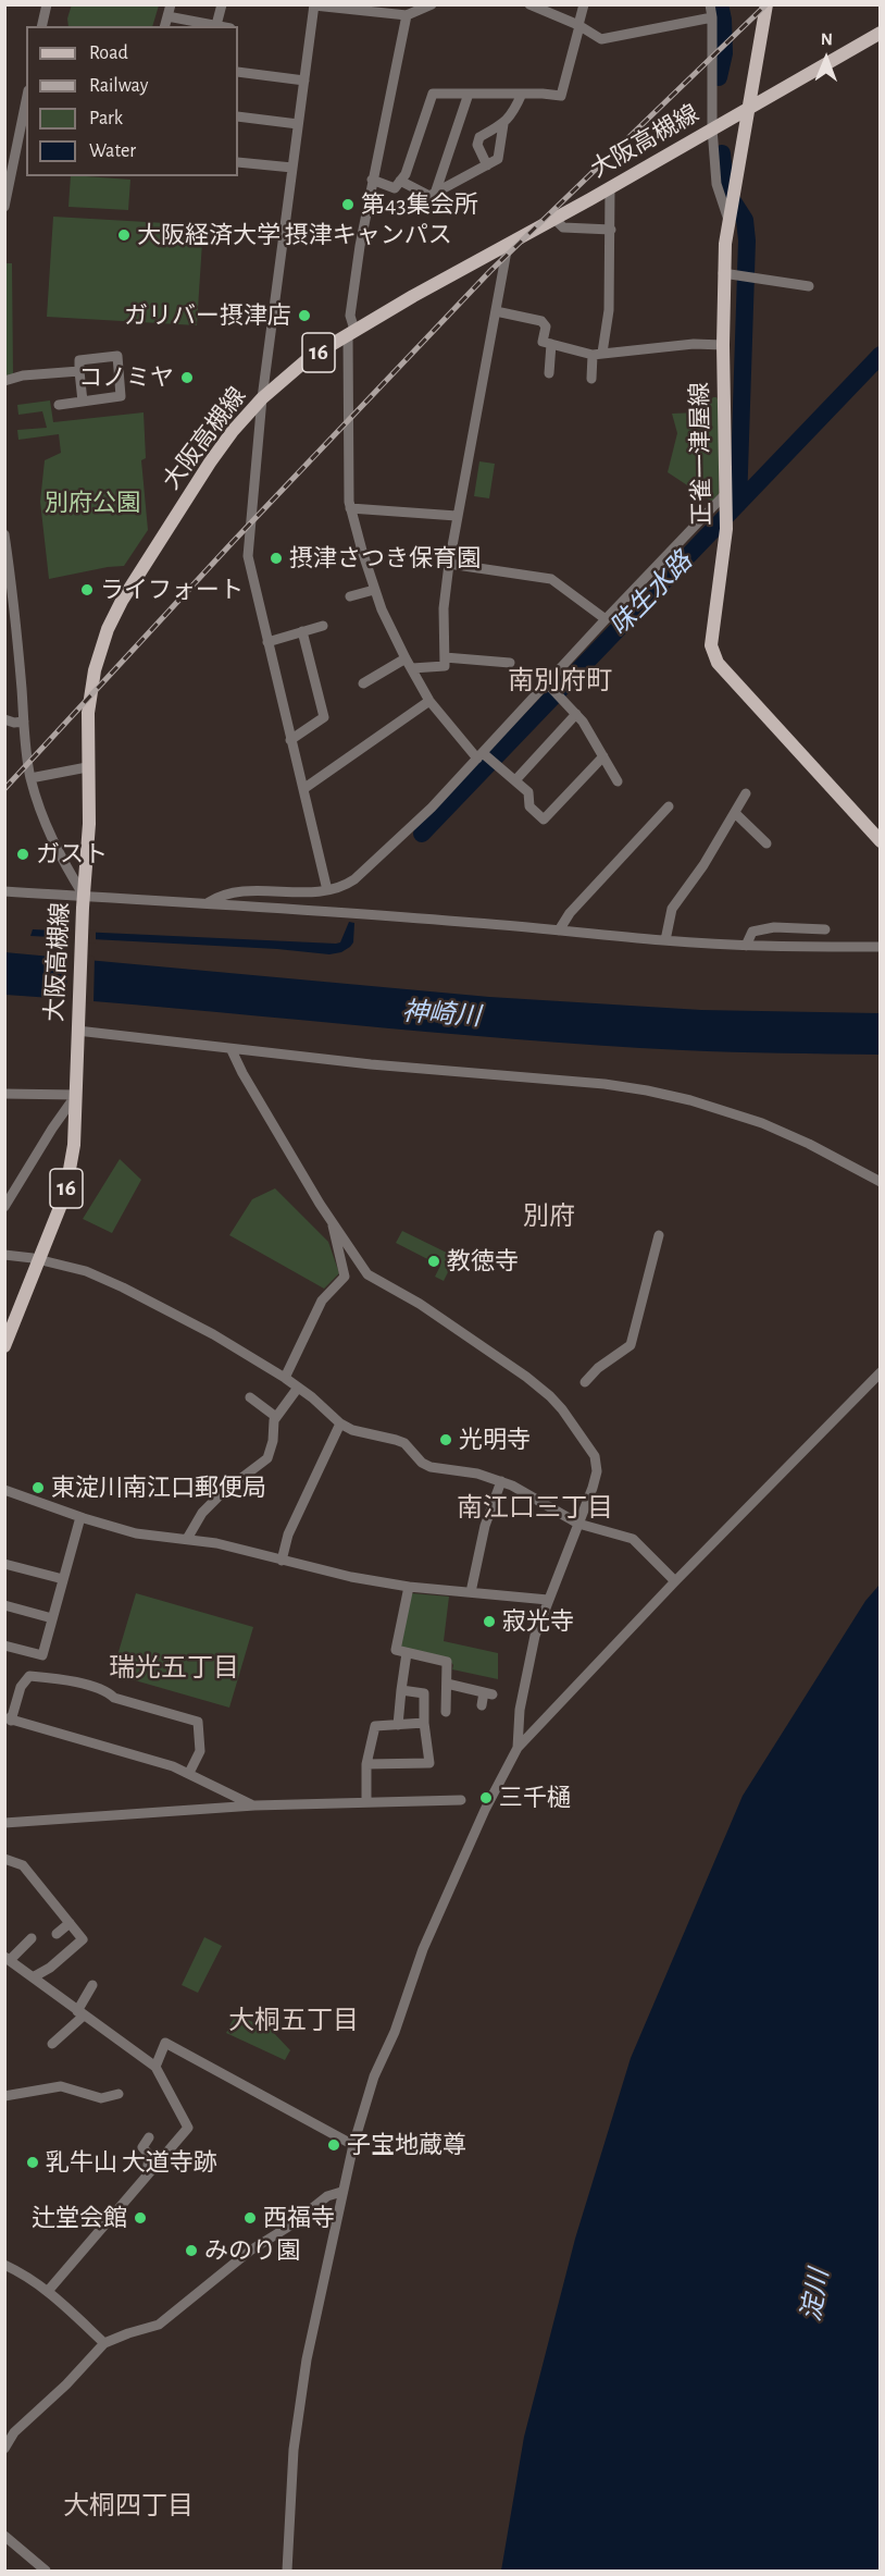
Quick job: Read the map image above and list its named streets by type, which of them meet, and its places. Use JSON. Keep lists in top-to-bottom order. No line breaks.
{"streets":{"main road":["大阪高槻線","16","正雀一津屋線"]},"crossings":[["大阪高槻線","正雀一津屋線"]],"districts":["南別府町","別府","南江口三丁目","瑞光五丁目","大桐五丁目","大桐四丁目"],"water":["味生水路","神崎川","淀川"],"parks":["別府公園"],"places":["第43集会所","大阪経済大学 摂津キャンパス","ガリバー摂津店","コノミヤ","摂津さつき保育園","ライフォート","ガスト","教徳寺","光明寺","東淀川南江口郵便局","寂光寺","三千樋","子宝地蔵尊","乳牛山 大道寺跡","辻堂会館","西福寺","みのり園"],"legend":["Road","Railway","Park","Water"],"north":"top"}
